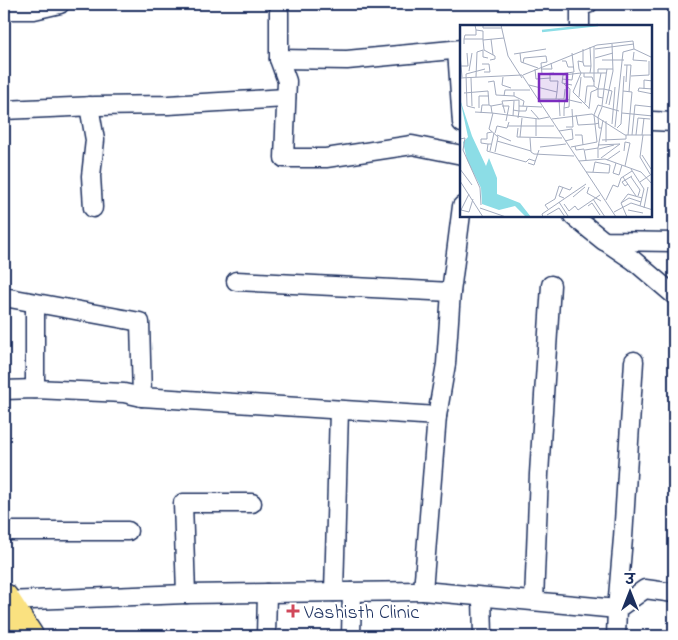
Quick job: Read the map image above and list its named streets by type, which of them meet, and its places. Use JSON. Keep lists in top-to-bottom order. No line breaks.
{"places":{"health":["Vashisth Clinic"]},"north":"top"}
